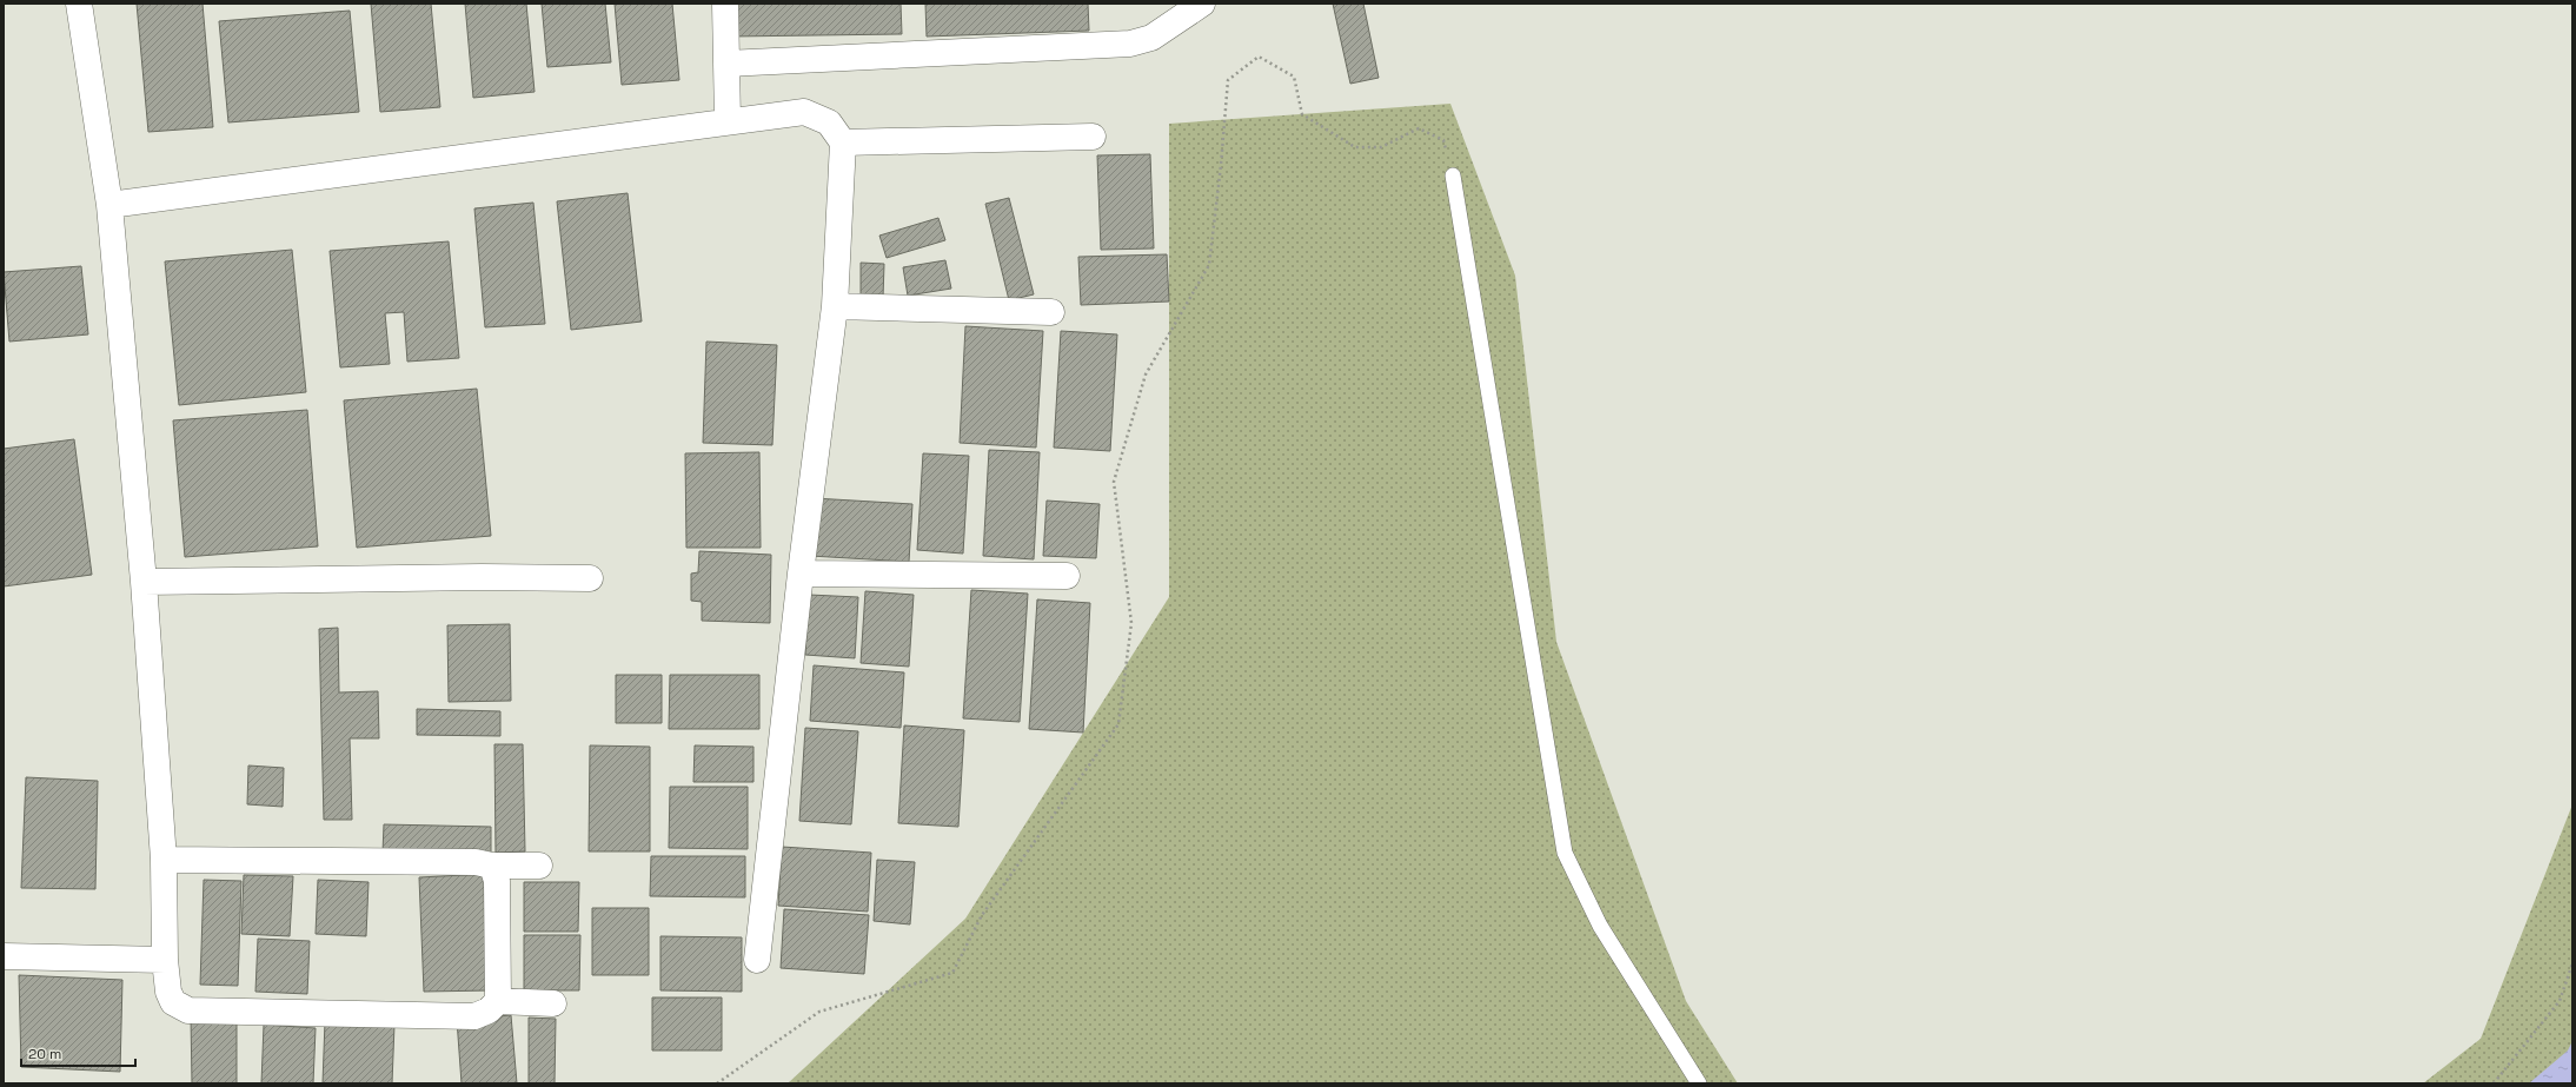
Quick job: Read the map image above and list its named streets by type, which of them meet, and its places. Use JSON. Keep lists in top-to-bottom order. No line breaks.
{"scale_bar":"20 m"}
